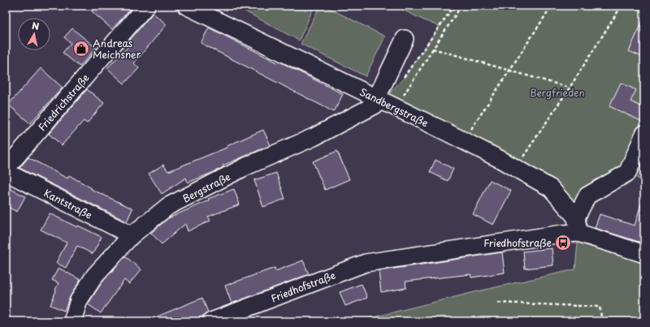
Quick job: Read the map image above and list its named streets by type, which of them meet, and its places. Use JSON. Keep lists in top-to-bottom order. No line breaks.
{"streets":{"street":["Friedrichstraße","Sandbergstraße","Bergstraße","Kantstraße","Friedhofstraße"]},"crossings":[["Sandbergstraße","Bergstraße"],["Sandbergstraße","Friedhofstraße"],["Bergstraße","Kantstraße"]],"parks":["Bergfrieden"],"places":{"shop":["Andreas Meichsner"],"bus stop":["Friedhofstraße"]},"north":"top"}
